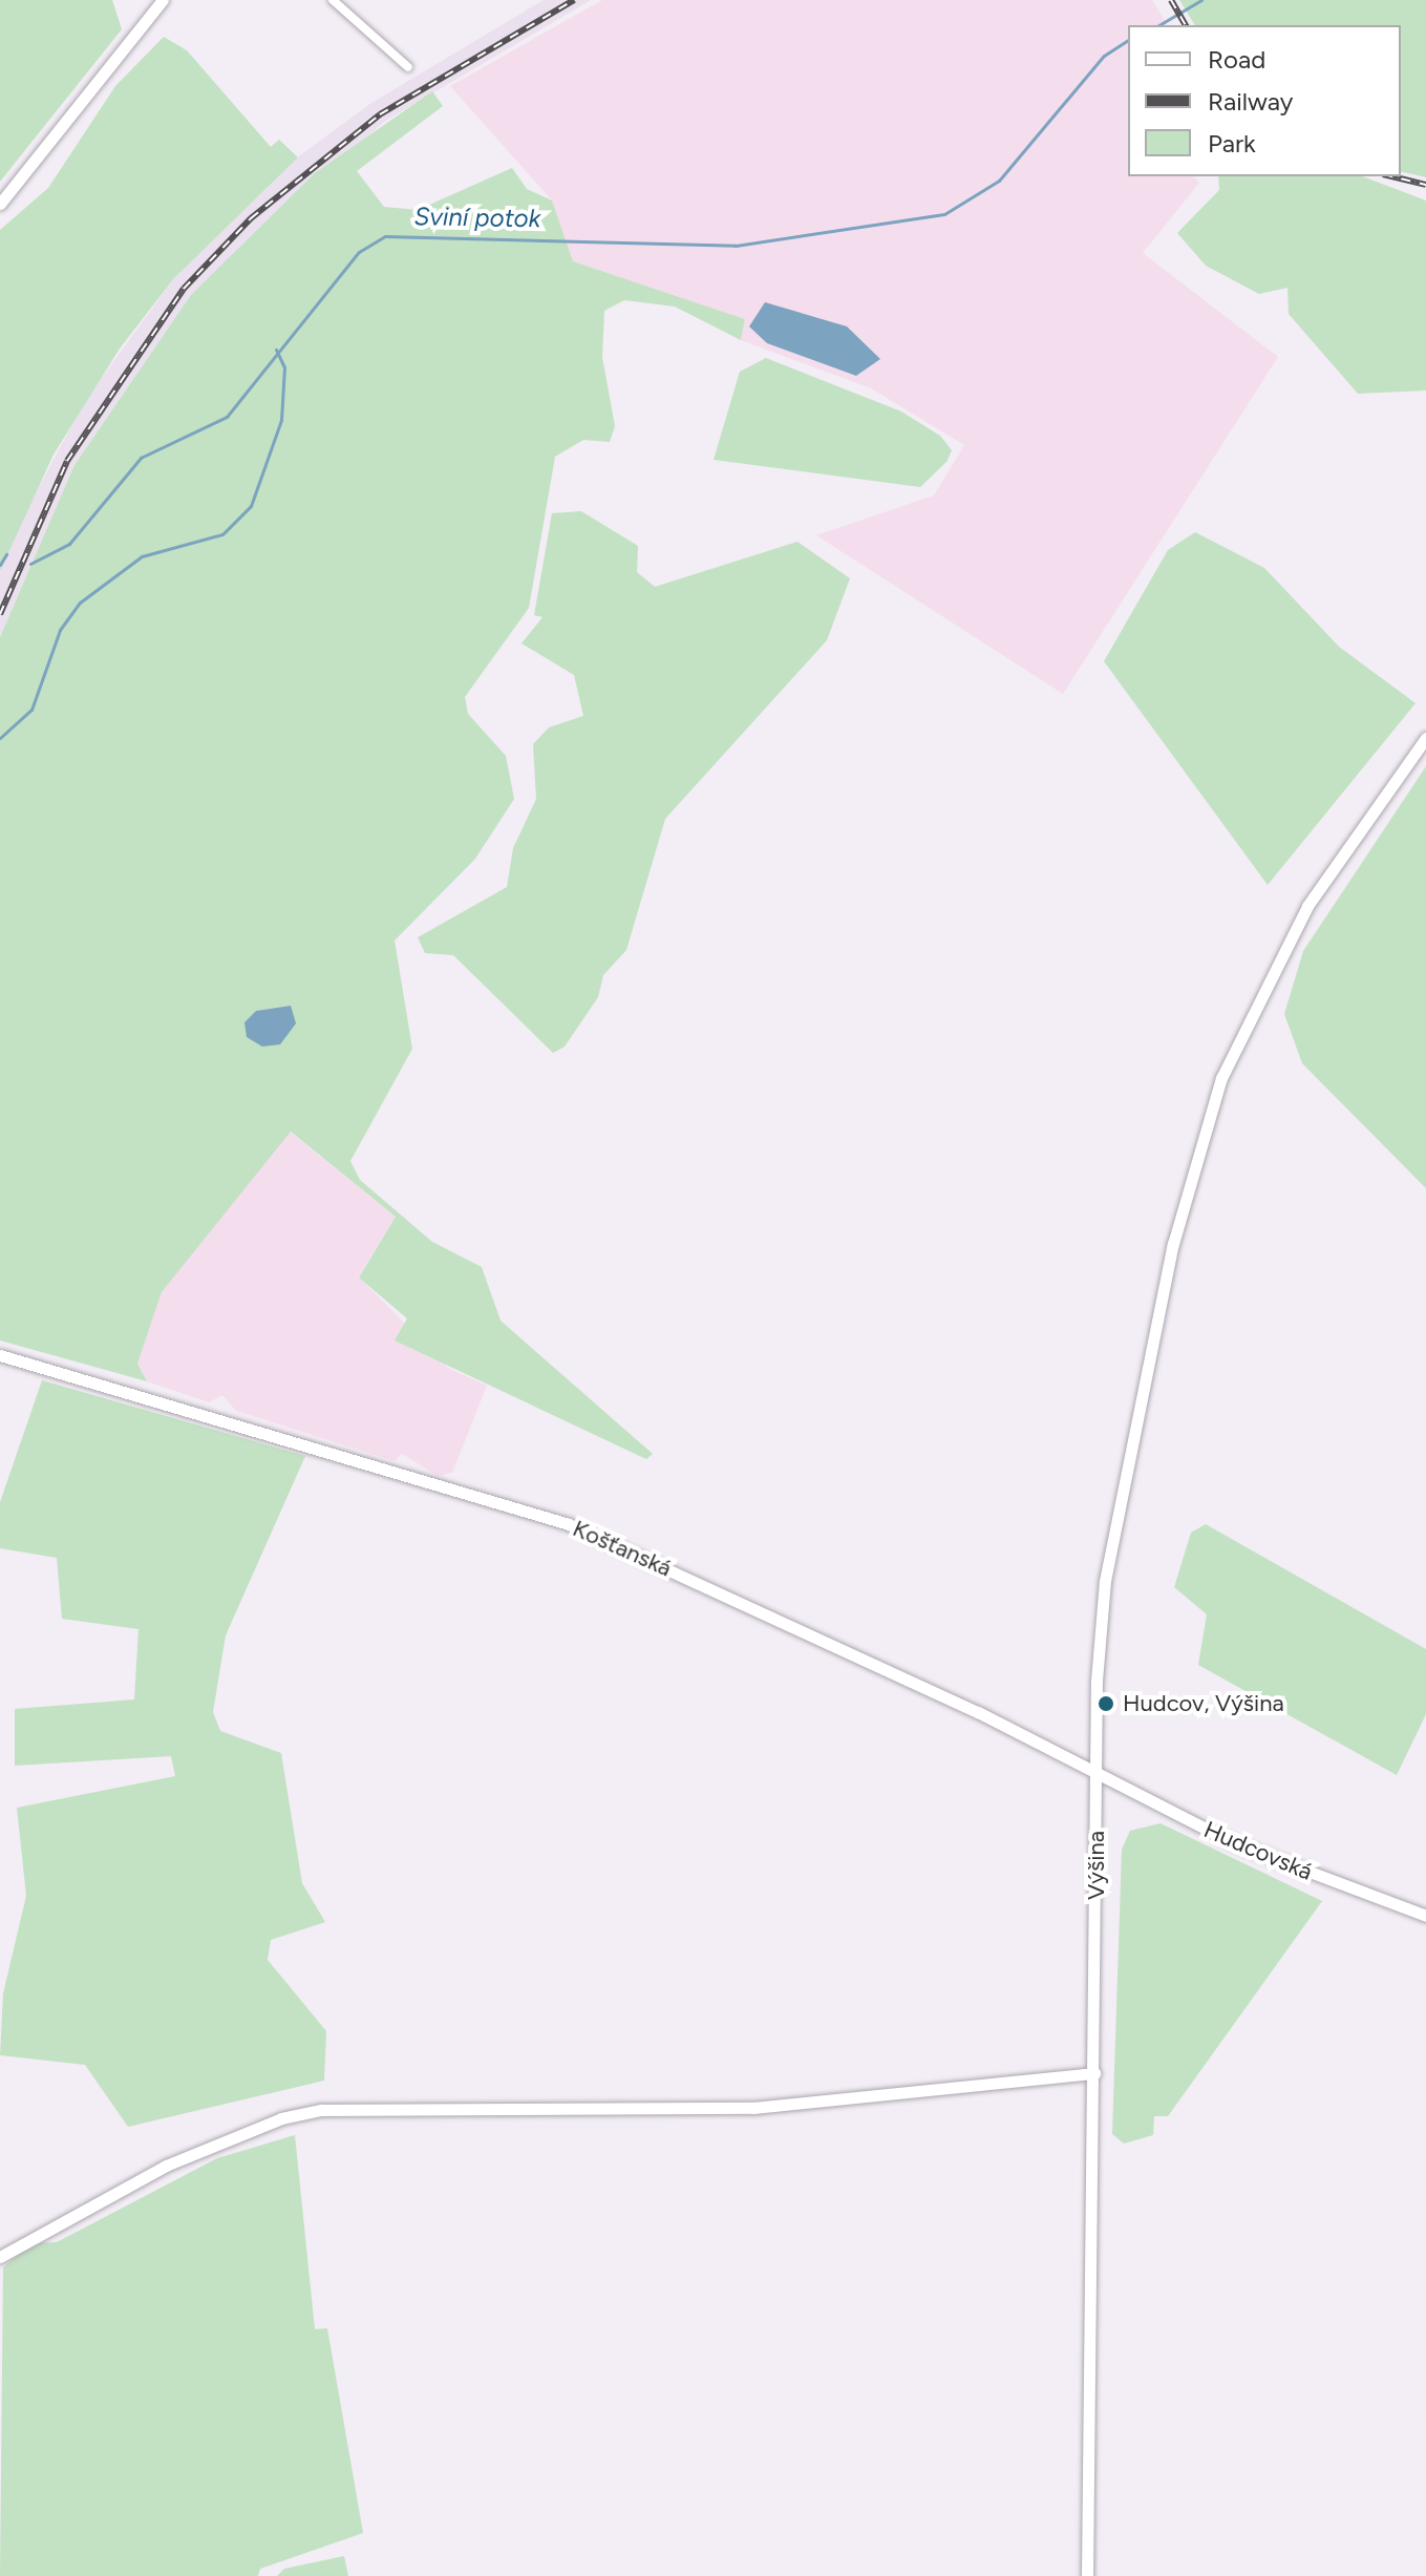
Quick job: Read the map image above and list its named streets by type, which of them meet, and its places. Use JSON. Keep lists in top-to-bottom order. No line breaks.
{"streets":{"street":["Košťanská","Hudcovská","Výšina"]},"crossings":[["Košťanská","Hudcovská"],["Košťanská","Výšina"],["Hudcovská","Výšina"]],"water":["Sviní potok"],"places":["Hudcov, Výšina"],"legend":["Road","Railway","Park"]}
